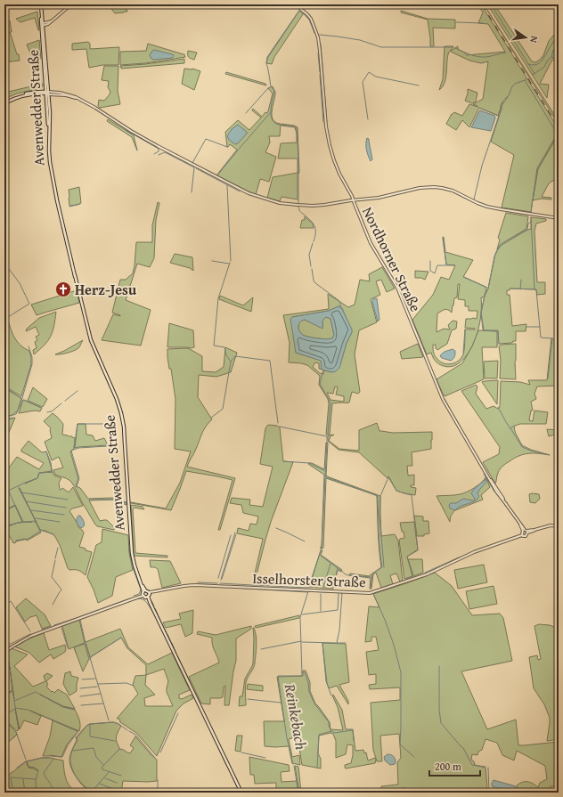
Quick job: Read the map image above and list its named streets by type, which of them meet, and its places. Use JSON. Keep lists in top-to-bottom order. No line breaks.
{"streets":{"main road":["Avenwedder Straße"],"street":["Nordhorner Straße","Isselhorster Straße"]},"crossings":[["Nordhorner Straße","Isselhorster Straße"]],"water":["Reinkebach"],"places":{"church":["Herz-Jesu"]},"scale_bar":"200 m","north":"right"}
